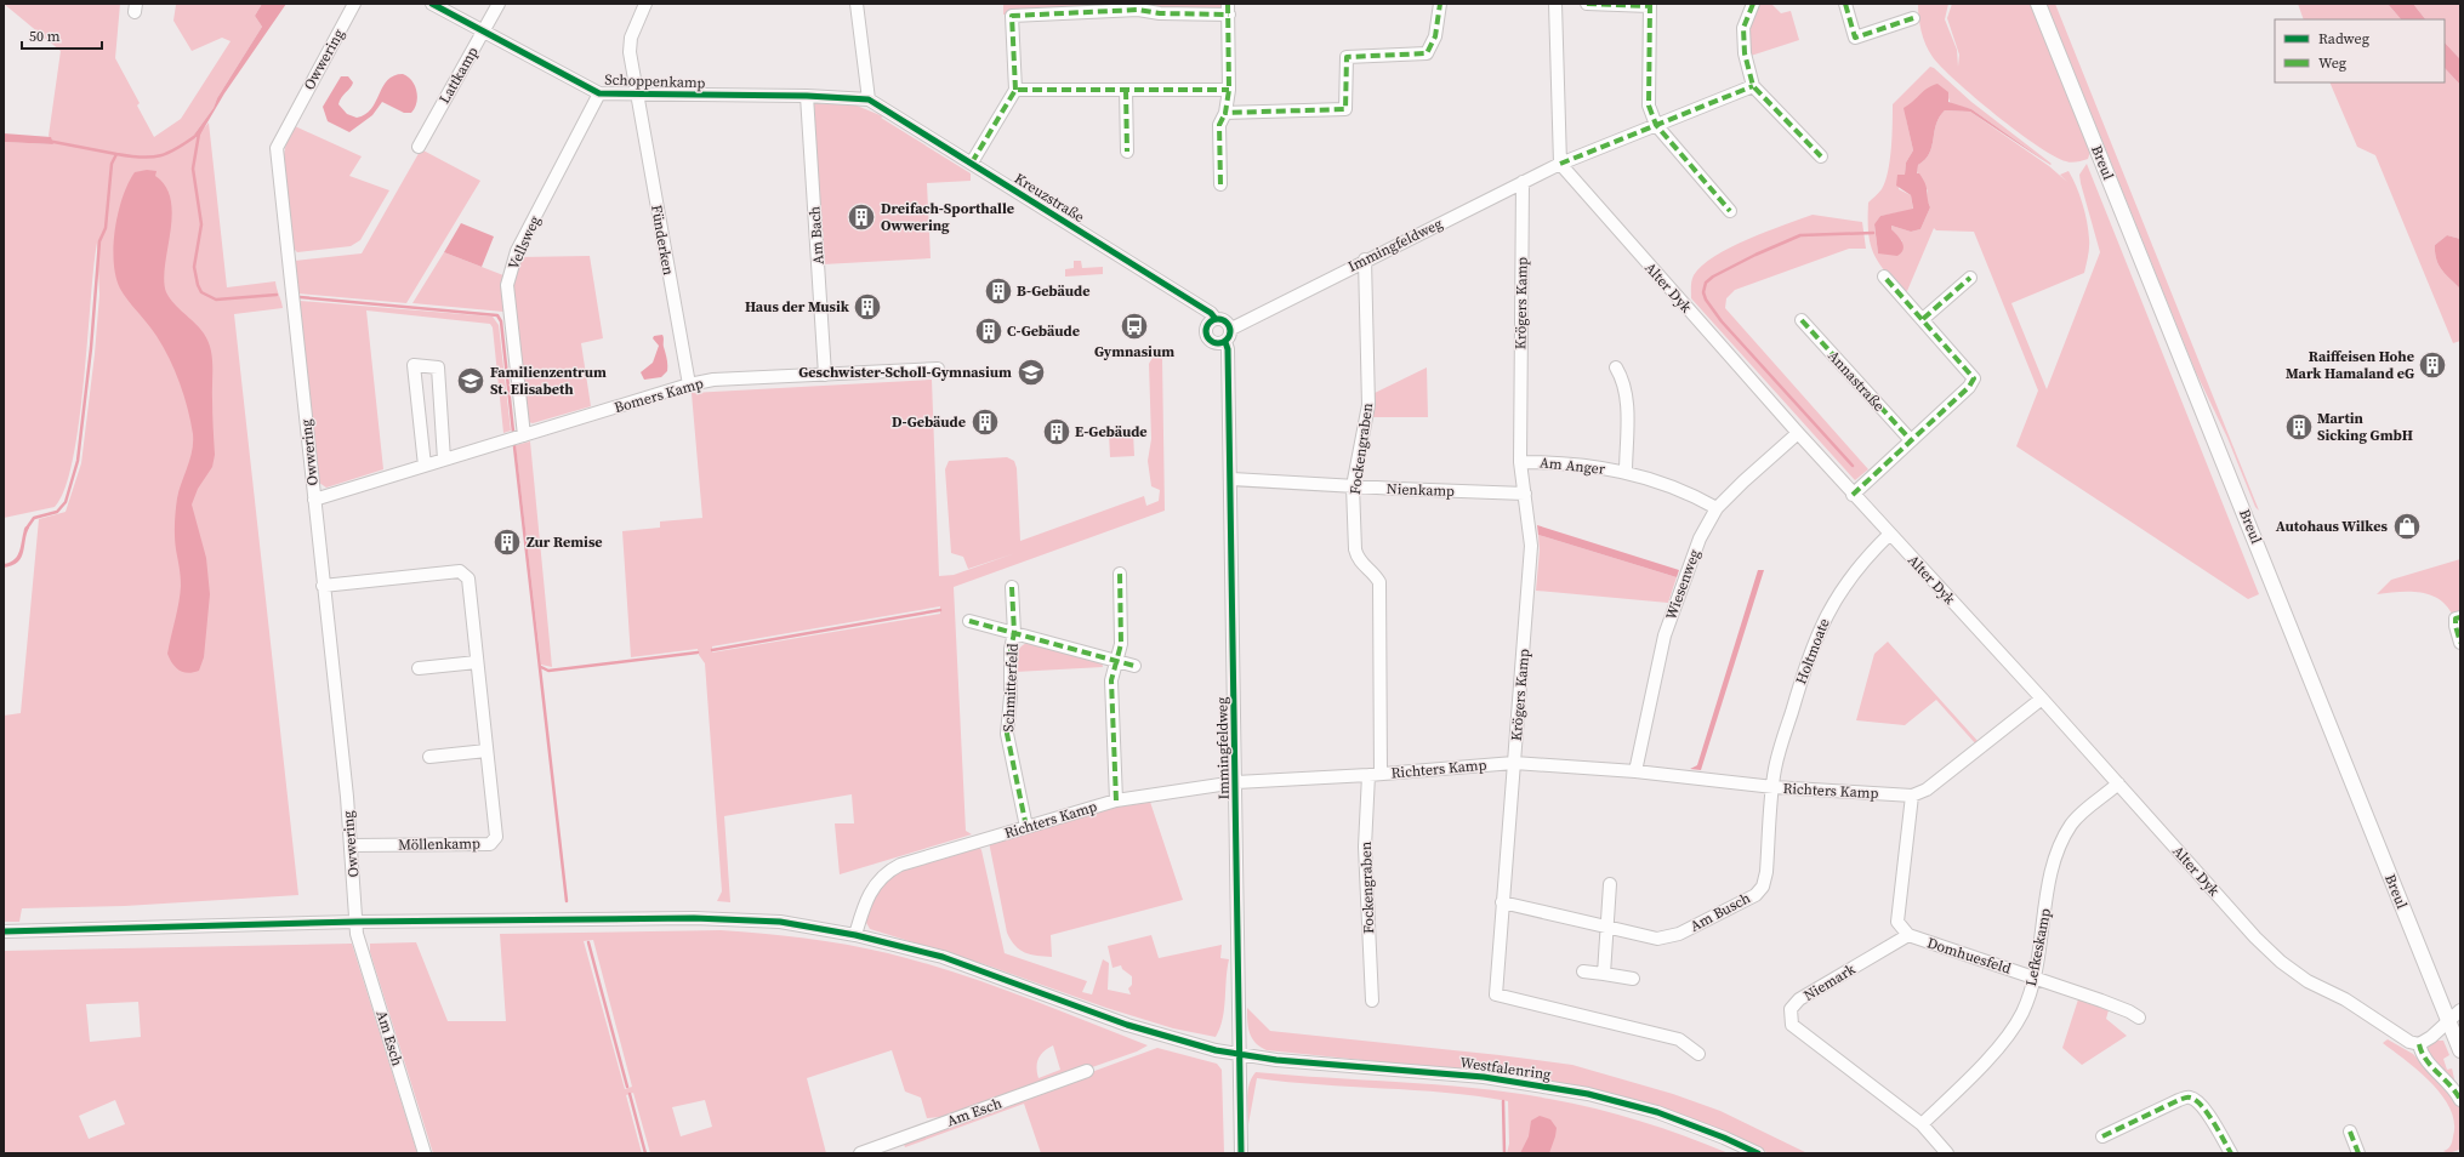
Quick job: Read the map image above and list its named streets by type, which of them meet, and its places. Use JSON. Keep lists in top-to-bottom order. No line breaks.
{"streets":{"main road":["Breul"],"street":["Owwering","Lattkamp","Schoppenkamp","Kreuzstraße","Am Bach","Fünderken","Vellsweg","Immingfeldweg","Alter Dyk","Krögers Kamp","Annastraße","Bomers Kamp","Fockengraben","Am Anger","Nienkamp","Wiesenweg","Holtmoate","Schmitterfeld","Richters Kamp","Möllenkamp","Am Busch","Lefkeskamp","Domhuesfeld","Niemark","Am Esch","Westfalenring"]},"crossings":[["Owwering","Bomers Kamp"],["Owwering","Möllenkamp"],["Owwering","Am Esch"],["Owwering","Westfalenring"],["Lattkamp","Schoppenkamp"],["Schoppenkamp","Kreuzstraße"],["Schoppenkamp","Am Bach"],["Schoppenkamp","Fünderken"],["Schoppenkamp","Vellsweg"],["Kreuzstraße","Immingfeldweg"],["Am Bach","Bomers Kamp"],["Fünderken","Bomers Kamp"],["Vellsweg","Bomers Kamp"],["Immingfeldweg","Alter Dyk"],["Immingfeldweg","Krögers Kamp"],["Immingfeldweg","Fockengraben"],["Immingfeldweg","Nienkamp"],["Immingfeldweg","Richters Kamp"],["Immingfeldweg","Westfalenring"],["Alter Dyk","Wiesenweg"],["Alter Dyk","Holtmoate"],["Alter Dyk","Lefkeskamp"],["Krögers Kamp","Am Anger"],["Krögers Kamp","Nienkamp"],["Krögers Kamp","Richters Kamp"],["Krögers Kamp","Am Busch"],["Fockengraben","Nienkamp"],["Fockengraben","Richters Kamp"],["Am Anger","Wiesenweg"],["Wiesenweg","Richters Kamp"],["Holtmoate","Richters Kamp"],["Holtmoate","Am Busch"],["Schmitterfeld","Richters Kamp"],["Richters Kamp","Am Busch"],["Richters Kamp","Westfalenring"],["Lefkeskamp","Domhuesfeld"],["Lefkeskamp","Niemark"],["Domhuesfeld","Niemark"],["Am Esch","Westfalenring"]],"places":{"building":["Dreifach-Sporthalle Owwering","B-Gebäude","Haus der Musik","C-Gebäude","Raiffeisen Hohe Mark Hamaland eG","D-Gebäude","Martin Sicking GmbH","E-Gebäude","Zur Remise"],"bus stop":["Gymnasium"],"school or university":["Geschwister-Scholl-Gymnasium","Familienzentrum St. Elisabeth"],"shop":["Autohaus Wilkes"]},"legend":["Radweg","Weg"],"scale_bar":"50 m"}
